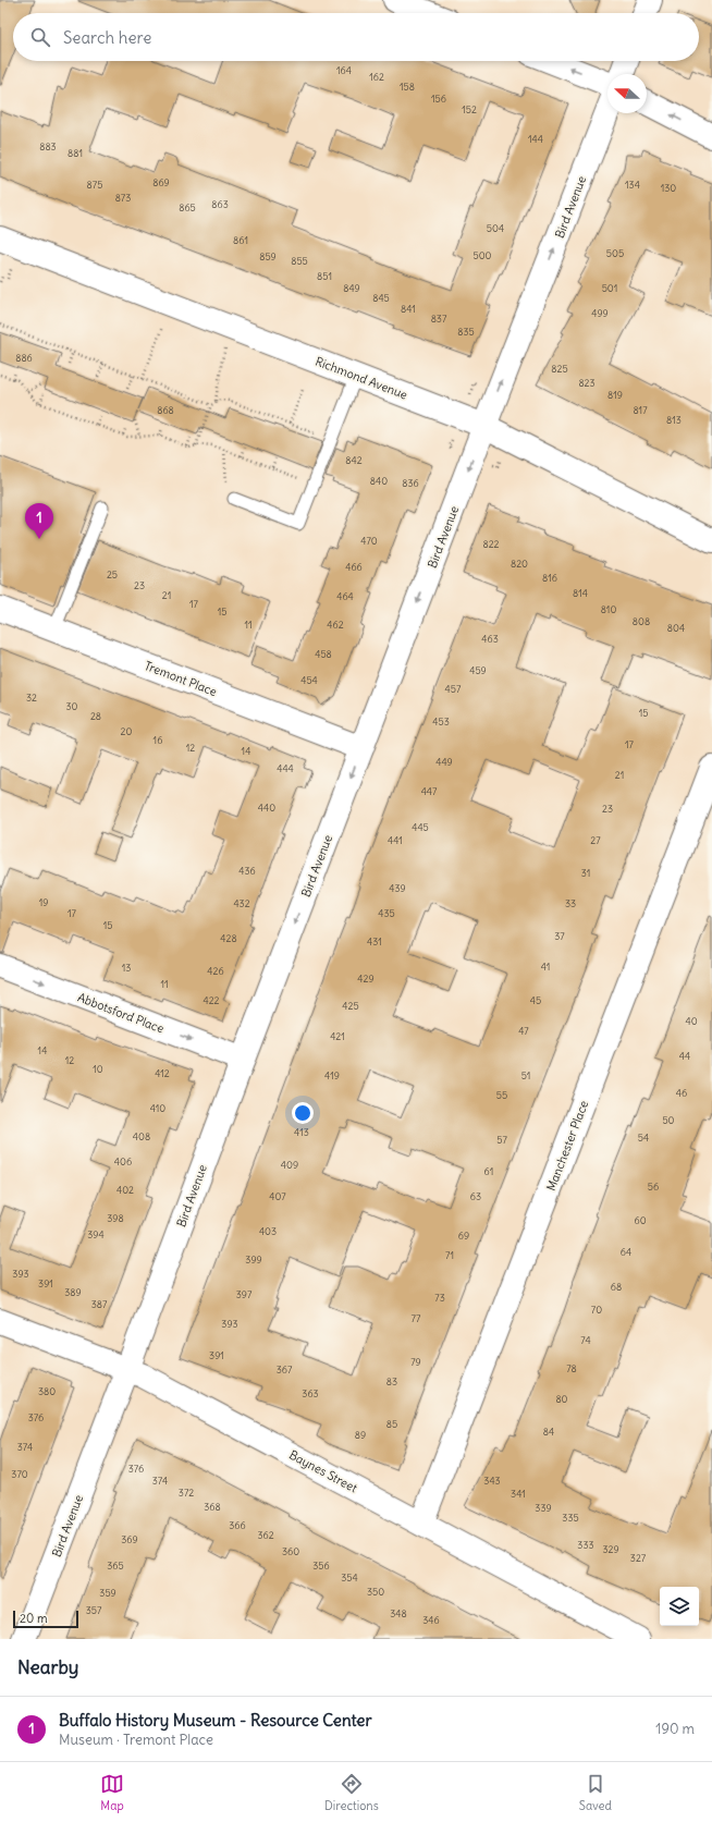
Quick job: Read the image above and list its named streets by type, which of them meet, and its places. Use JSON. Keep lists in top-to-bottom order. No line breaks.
{"streets":{"street":["Bird Avenue","Richmond Avenue","Tremont Place","Abbotsford Place","Manchester Place","Baynes Street"]},"crossings":[["Bird Avenue","Richmond Avenue"],["Bird Avenue","Tremont Place"],["Bird Avenue","Abbotsford Place"],["Bird Avenue","Baynes Street"],["Manchester Place","Baynes Street"]],"one_way":["Abbotsford Place"],"house_numbers":["164","162","158","156","152","144","883","881","869","875","134","130","873","863","865","504","861","505","500","859","855","851","849","501","845","841","499","837","835","886","825","823","819","868","817","813","842","840","836","470","822","820","466","25","816","23","814","21","464","17","810","15","808","11","462","804","463","458","459","454","457","32","30","15","28","453","20","16","17","12","14","449","444","21","447","440","23","445","441","27","436","31","439","19","432","33","17","435","15","37","428","431","41","13","426","429","11","422","45","425","40","47","421","14","44","12","10","412","419","51","46","55","410","50","413","408","54","57","406","409","61","56","402","407","63","398","60","403","394","69","64","71","399","393","391","68","389","397","73","387","70","77","393","74","391","79","78","367","83","380","363","80","376","85","84","89","374","376","370","374","343","372","341","368","339","335","366","362","369","333","329","360","327","365","356","354","350","359","357","348","346"],"scale_bar":"20 m","north":"left","page":{"search":"Search here","pins":"1","scale":"20 m","heading":"Nearby","list":[{"mark":"1","name":"Buffalo History Museum - Resource Center","note":"Museum · Tremont Place","value":"190 m"}],"nav":["Map","Directions","Saved"]}}
